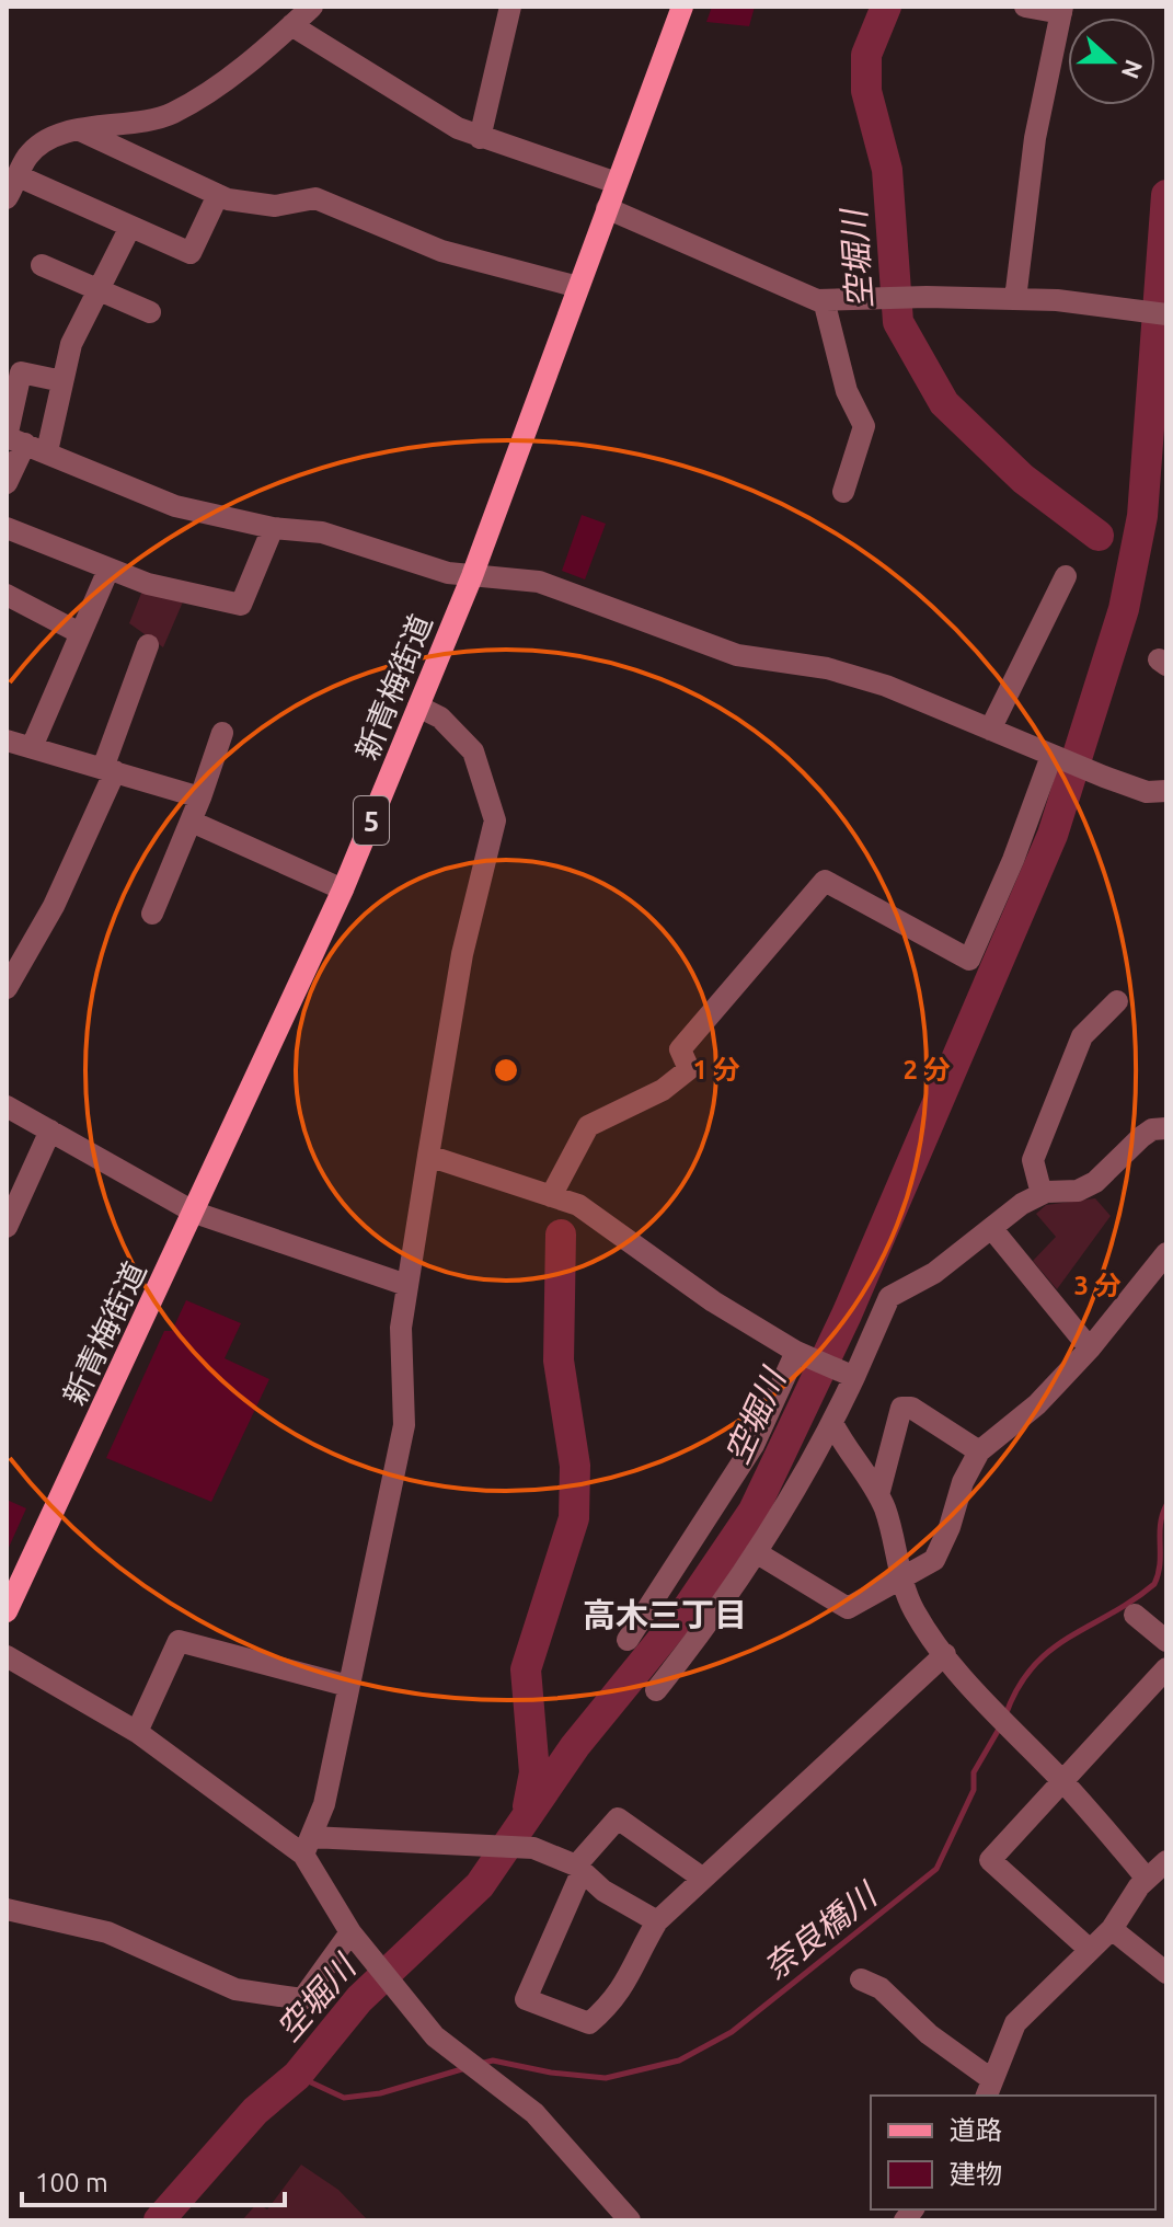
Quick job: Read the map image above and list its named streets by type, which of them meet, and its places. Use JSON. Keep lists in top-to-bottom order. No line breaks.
{"streets":{"main road":["新青梅街道","5"]},"districts":["高木三丁目"],"water":["空堀川","奈良橋川"],"legend":["道路","建物"],"scale_bar":"100 m","north":"right","rings":["1 分","2 分","3 分"]}
